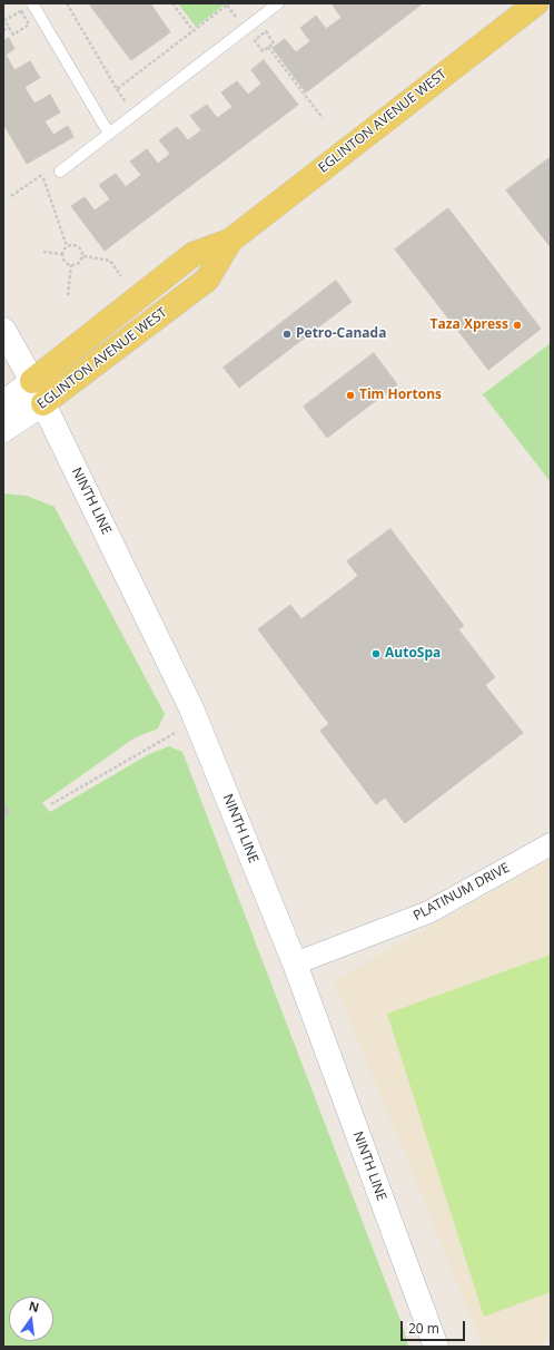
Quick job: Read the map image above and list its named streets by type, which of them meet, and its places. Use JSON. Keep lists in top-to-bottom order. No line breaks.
{"streets":{"main road":["EGLINTON AVENUE WEST","NINTH LINE"],"street":["PLATINUM DRIVE"]},"crossings":[["EGLINTON AVENUE WEST","NINTH LINE"],["NINTH LINE","PLATINUM DRIVE"]],"places":["Taza Xpress","Petro-Canada","Tim Hortons","AutoSpa"],"scale_bar":"20 m","north":"top"}
